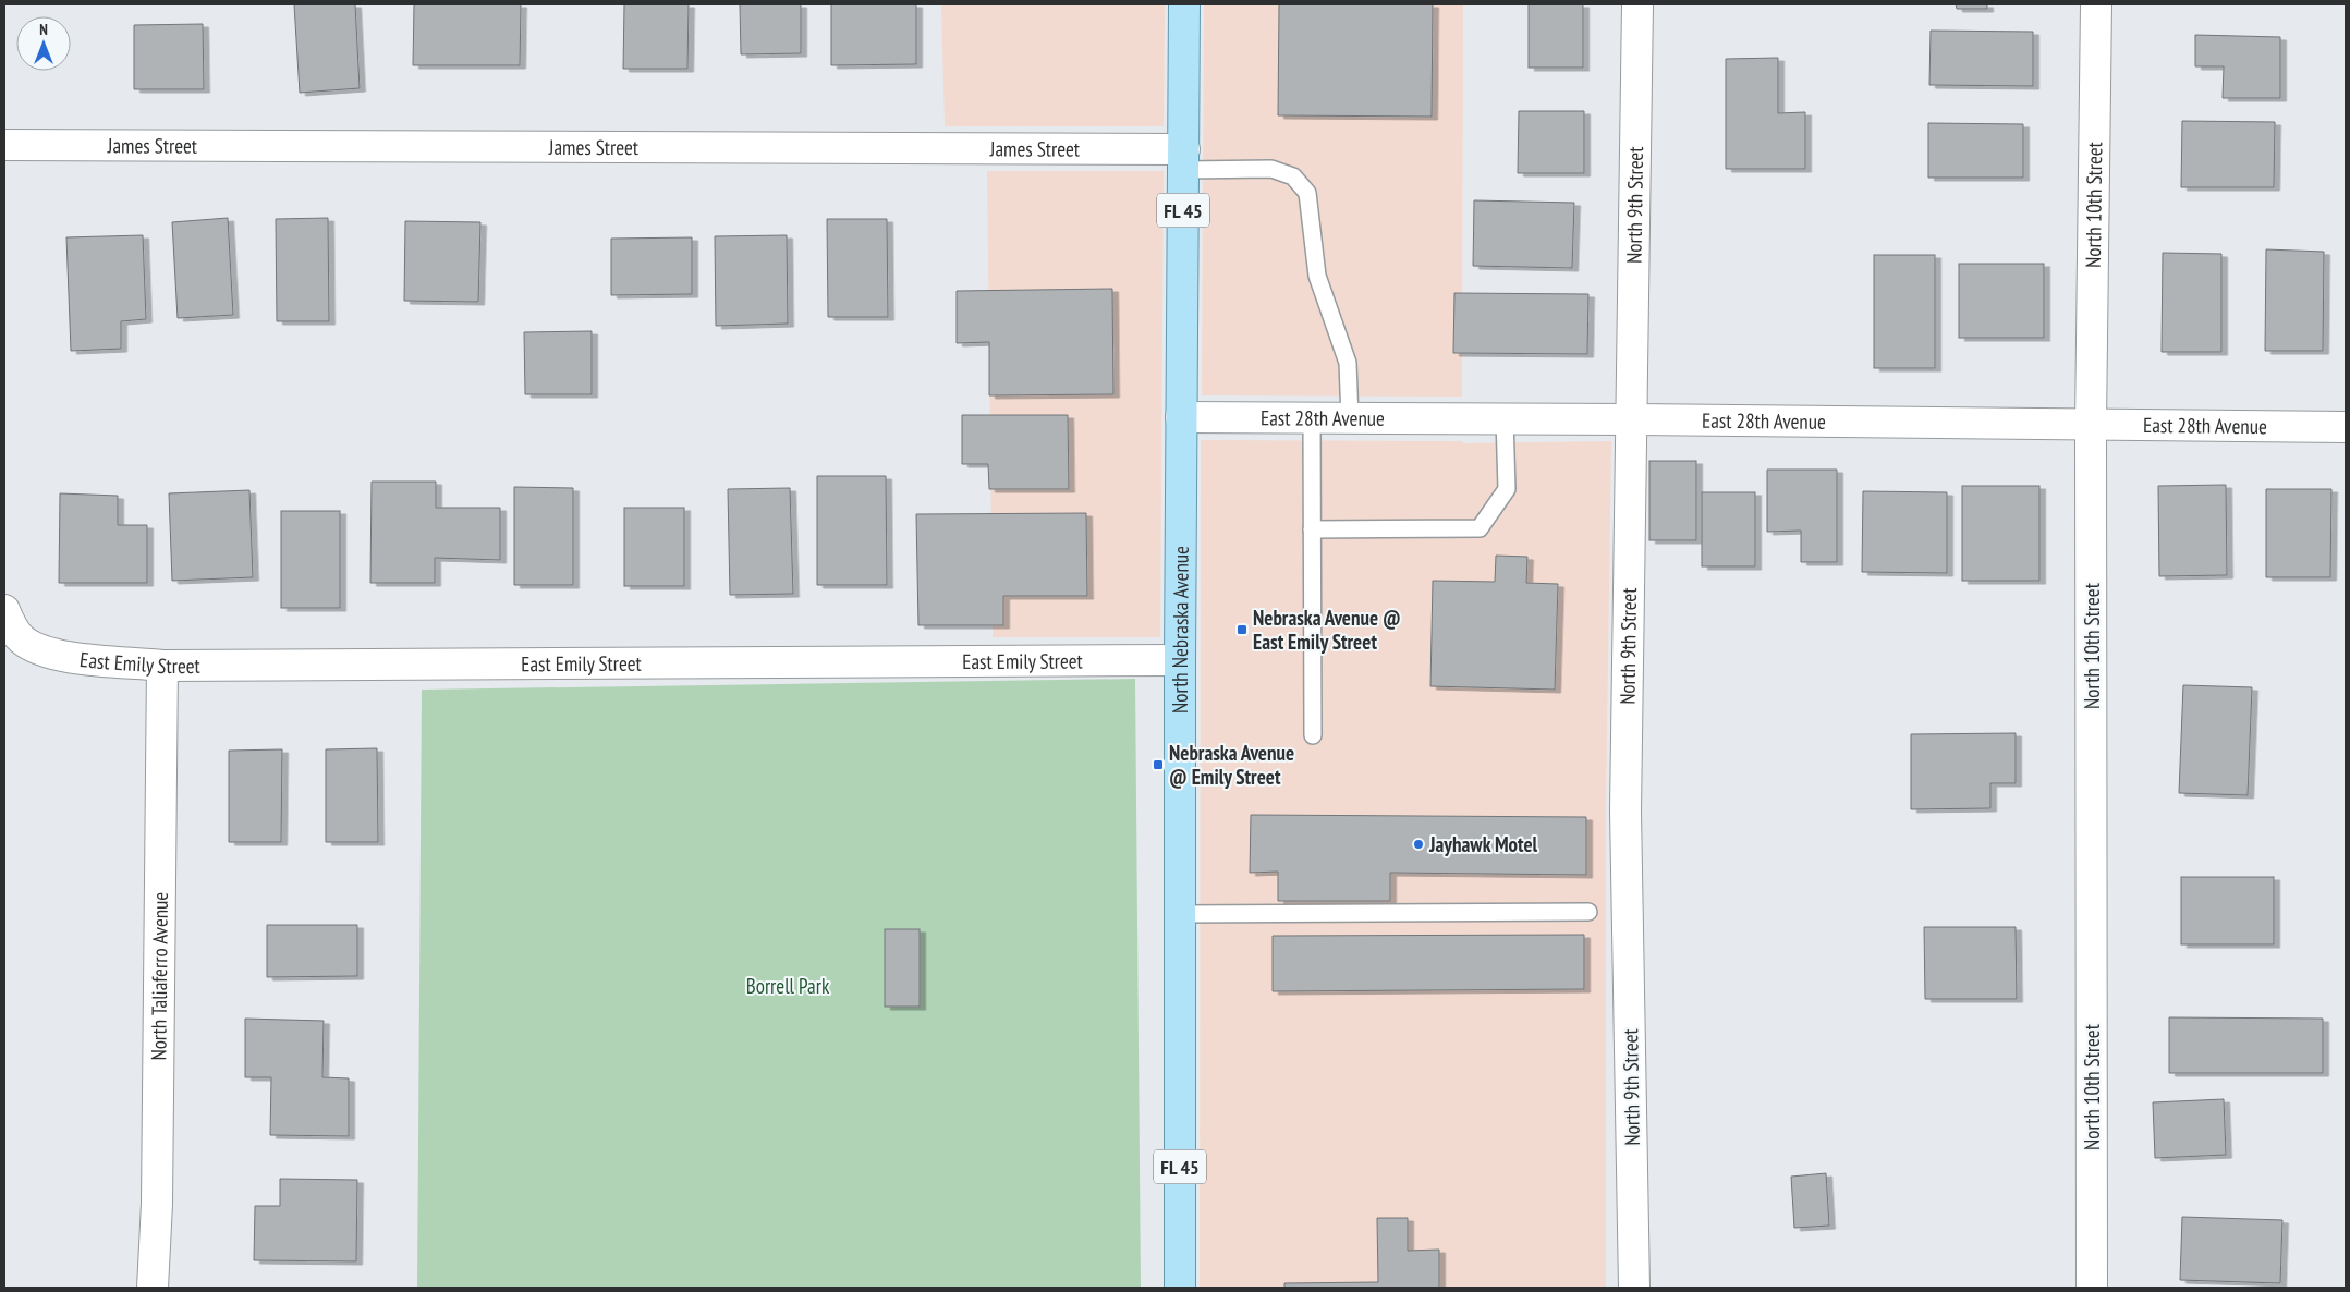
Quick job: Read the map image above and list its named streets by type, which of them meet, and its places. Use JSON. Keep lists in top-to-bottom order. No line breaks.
{"streets":{"main road":["FL 45","North Nebraska Avenue"],"street":["James Street","North 9th Street","North 10th Street","East 28th Avenue","East Emily Street","North Taliaferro Avenue"]},"crossings":[["James Street","North Nebraska Avenue"],["North 9th Street","East 28th Avenue"],["North 10th Street","East 28th Avenue"],["East 28th Avenue","North Nebraska Avenue"],["North Nebraska Avenue","East Emily Street"],["East Emily Street","North Taliaferro Avenue"]],"parks":["Borrell Park"],"places":{"transit":["Nebraska Avenue @ East Emily Street","Nebraska Avenue @ Emily Street"],"other":["Jayhawk Motel"]},"north":"top"}
